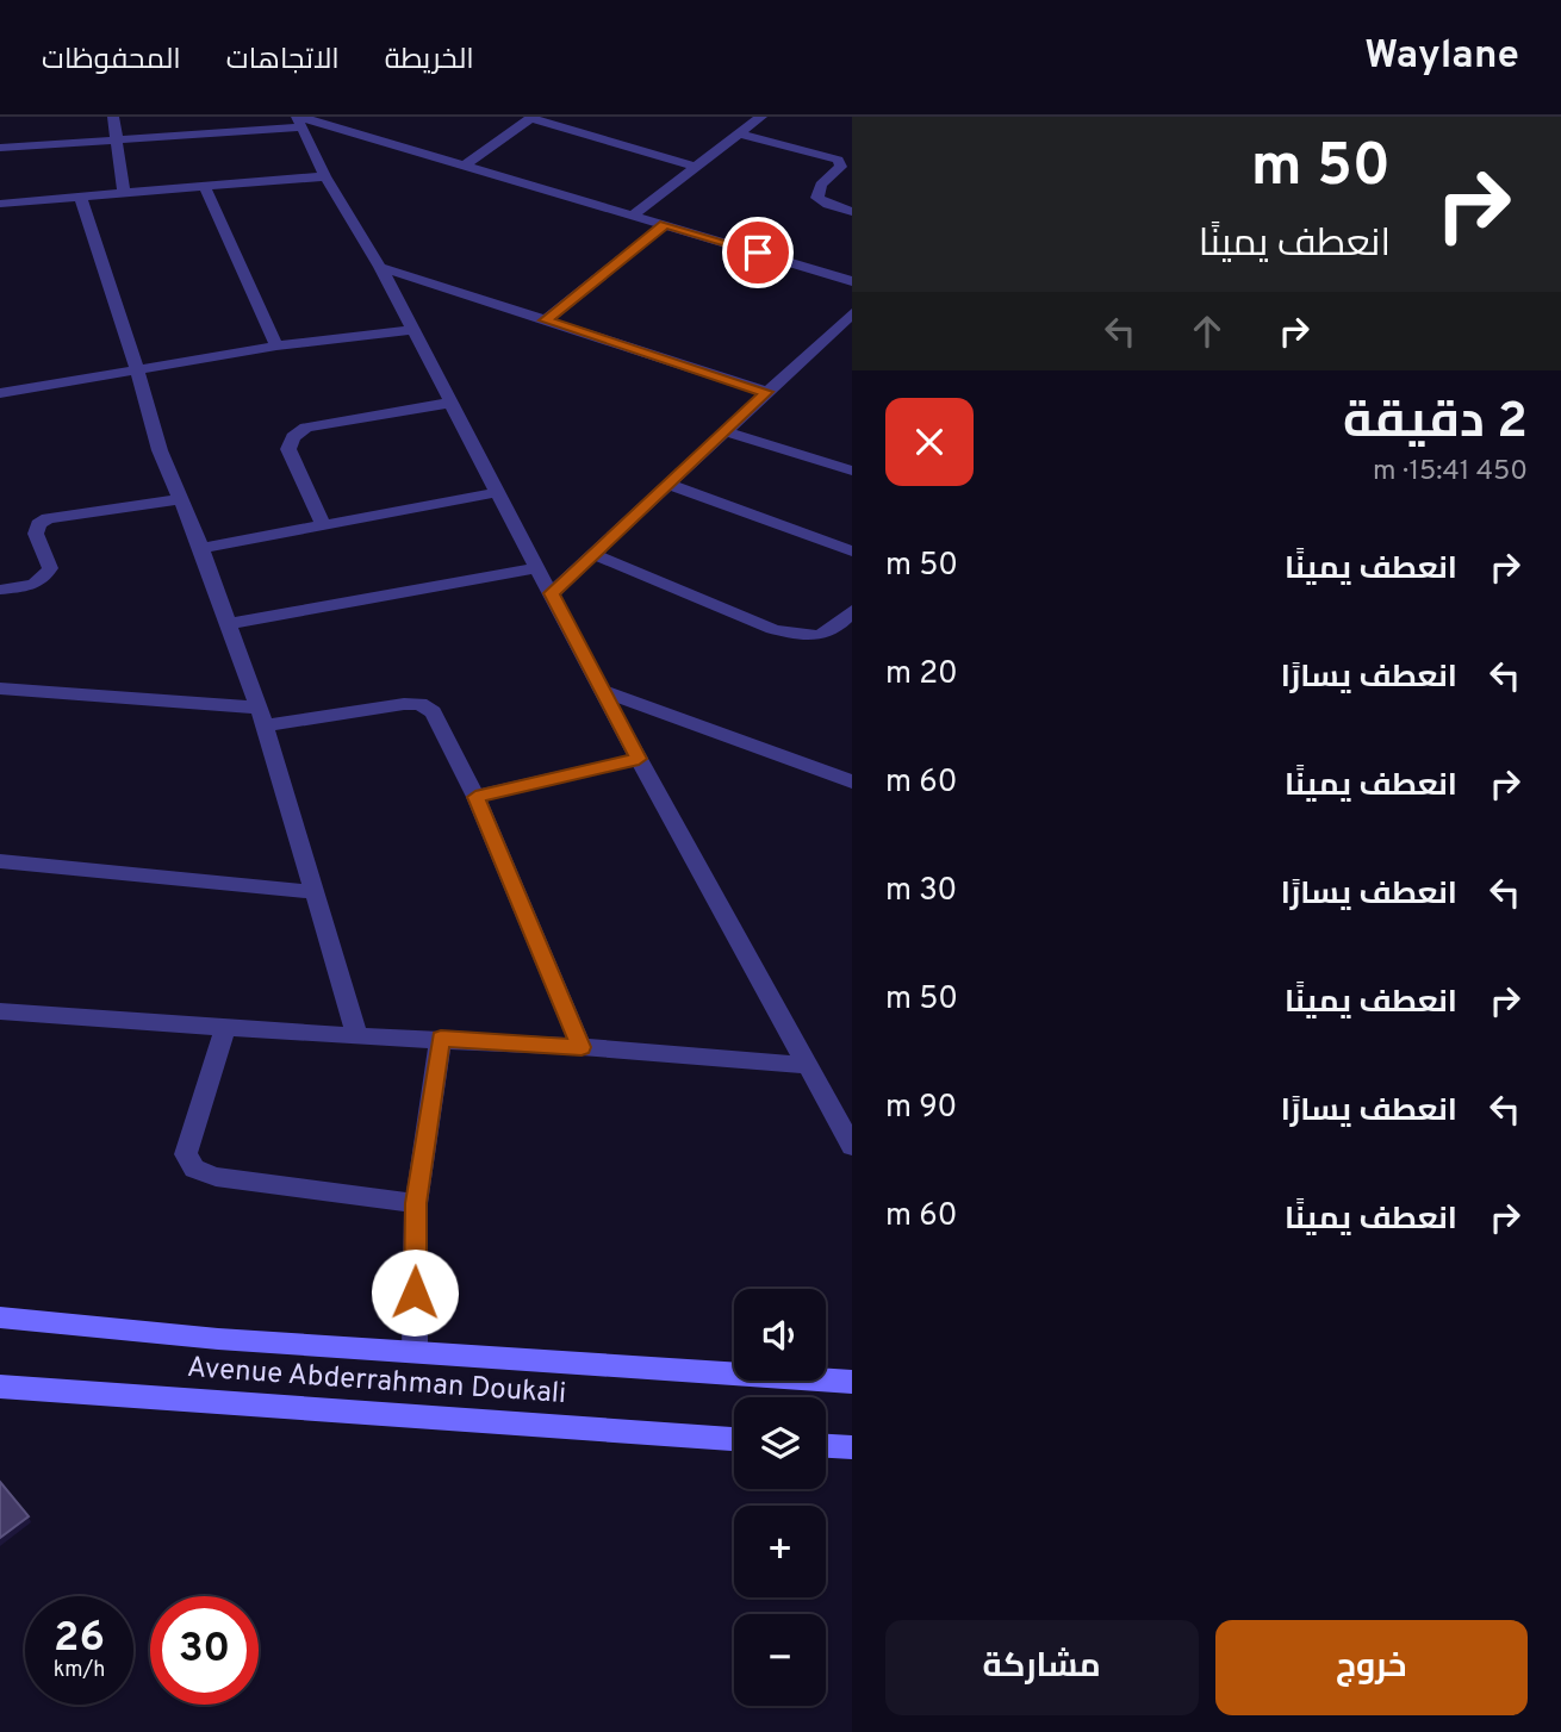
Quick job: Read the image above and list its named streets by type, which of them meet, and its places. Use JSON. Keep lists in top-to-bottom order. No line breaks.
{"streets":{"main road":["Avenue Abderrahman Doukali"]},"page":{"header":"Waylane","nav":["الخريطة","الاتجاهات","المحفوظات"],"turn":["50 m","انعطف يمينًا"],"heading":["2 دقيقة","450 m · 15:41"],"list":[{"name":"انعطف يمينًا","value":"50 m"},{"name":"انعطف يسارًا","value":"20 m"},{"name":"انعطف يمينًا","value":"60 m"},{"name":"انعطف يسارًا","value":"30 m"},{"name":"انعطف يمينًا","value":"50 m"},{"name":"انعطف يسارًا","value":"90 m"},{"name":"انعطف يمينًا","value":"60 m"}],"map_buttons":["+","−"],"speed":"26 km/h","limit":"30","buttons":["خروج","مشاركة"]}}
